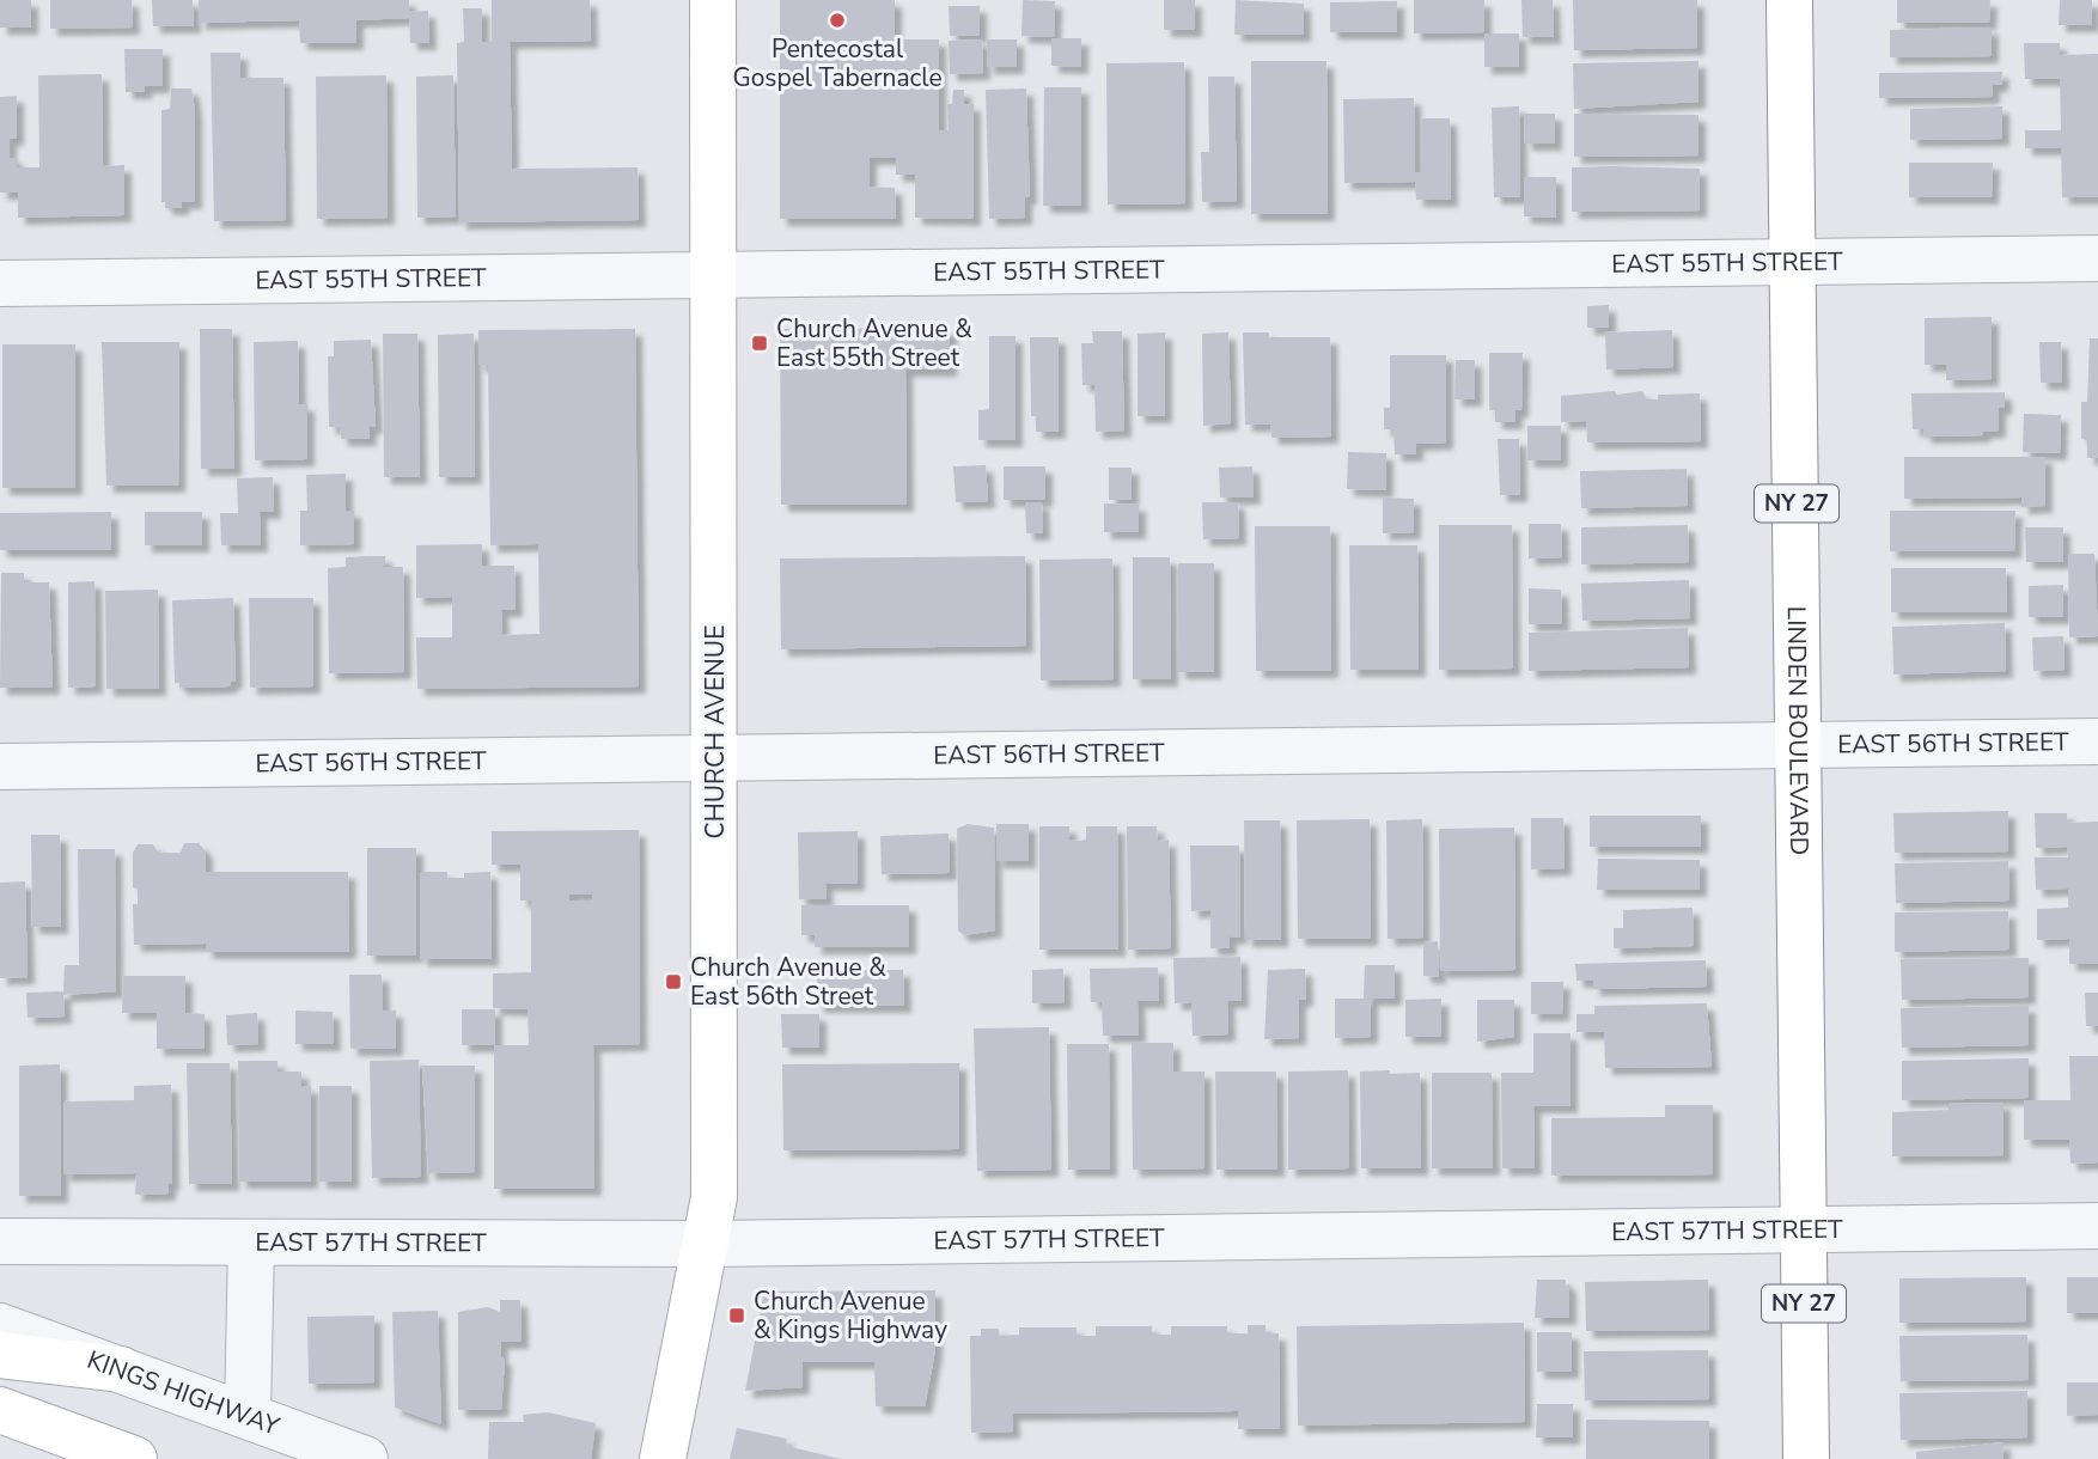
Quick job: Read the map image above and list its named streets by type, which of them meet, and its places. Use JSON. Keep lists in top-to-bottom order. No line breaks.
{"streets":{"main road":["NY 27","LINDEN BOULEVARD","CHURCH AVENUE"],"street":["EAST 55TH STREET","EAST 56TH STREET","EAST 57TH STREET","KINGS HIGHWAY"]},"crossings":[["EAST 55TH STREET","LINDEN BOULEVARD"],["EAST 55TH STREET","CHURCH AVENUE"],["LINDEN BOULEVARD","EAST 56TH STREET"],["LINDEN BOULEVARD","EAST 57TH STREET"],["CHURCH AVENUE","EAST 56TH STREET"],["CHURCH AVENUE","EAST 57TH STREET"]],"places":{"other":["Pentecostal Gospel Tabernacle"],"transit":["Church Avenue & East 55th Street","Church Avenue & East 56th Street","Church Avenue & Kings Highway"]}}
